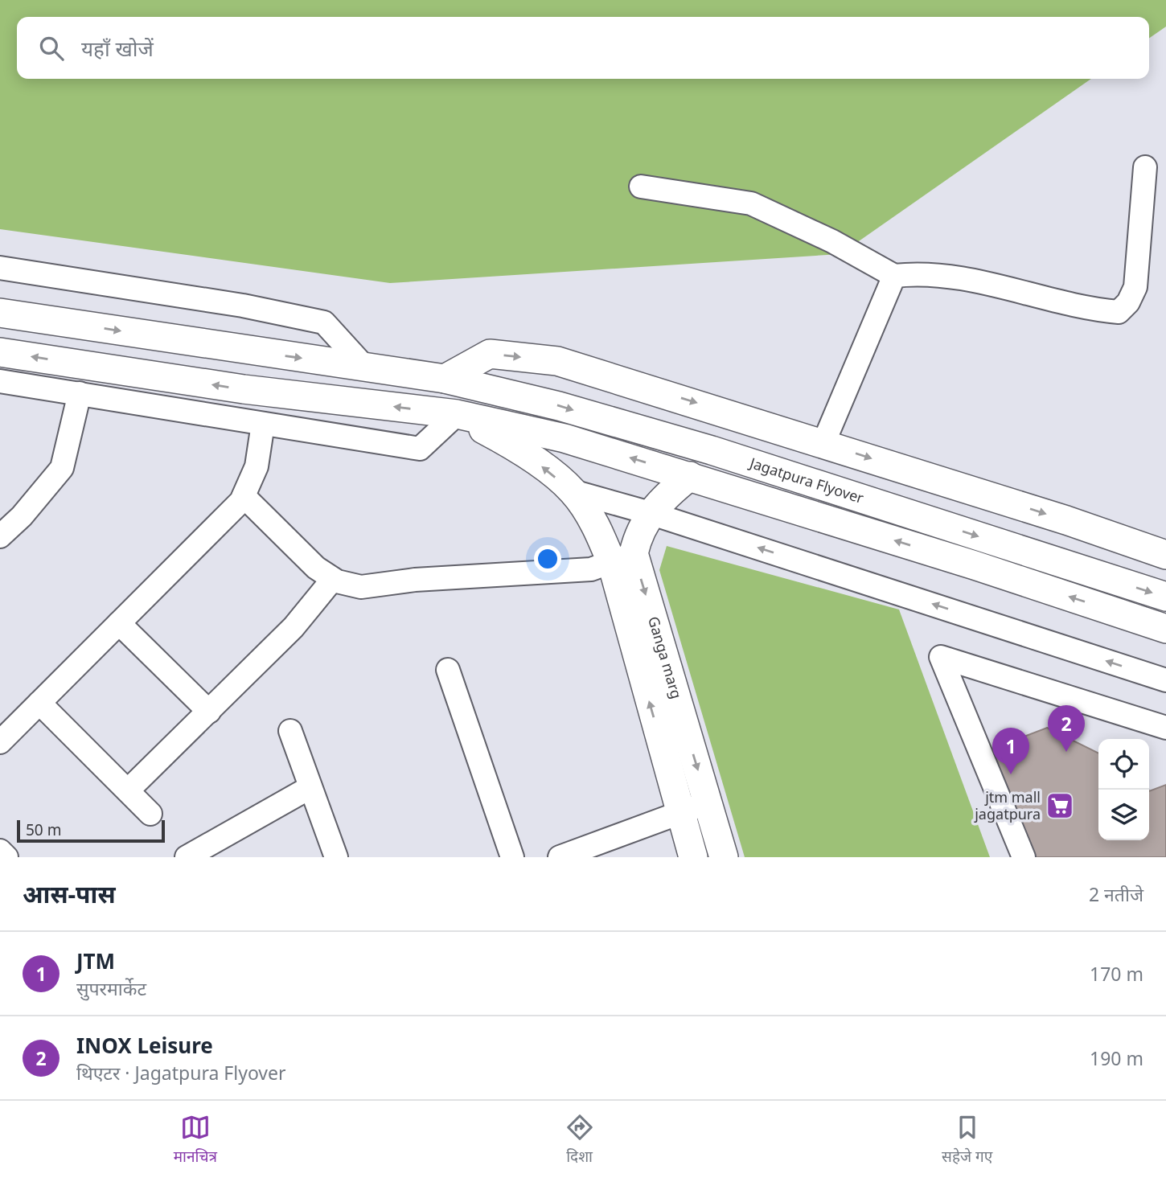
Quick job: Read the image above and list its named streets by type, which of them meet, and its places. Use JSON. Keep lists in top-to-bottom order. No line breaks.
{"streets":{"main road":["Jagatpura Flyover","Ganga marg"]},"places":{"supermarket":["jtm mall jagatpura"]},"scale_bar":"50 m","page":{"search":"यहाँ खोजें","pins":["2","1"],"scale":"50 m","heading":["आस-पास","2 नतीजे"],"list":[{"mark":"1","name":"JTM","note":"सुपरमार्केट","value":"170 m"},{"mark":"2","name":"INOX Leisure","note":"थिएटर · Jagatpura Flyover","value":"190 m"}],"nav":["मानचित्र","दिशा","सहेजे गए"]}}
